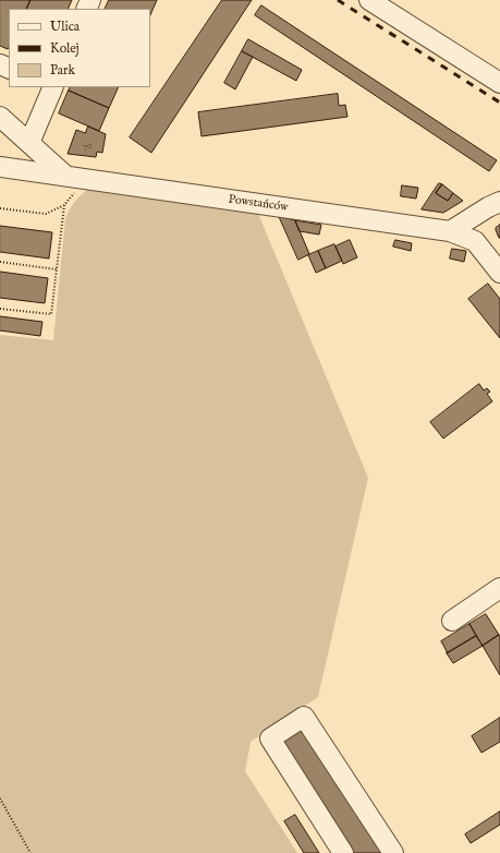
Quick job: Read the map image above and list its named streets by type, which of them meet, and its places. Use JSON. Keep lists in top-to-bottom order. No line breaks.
{"streets":{"street":["Powstańców"]},"house_numbers":["70"],"legend":["Ulica","Kolej","Park"]}
